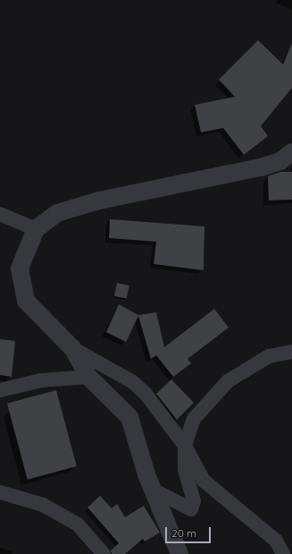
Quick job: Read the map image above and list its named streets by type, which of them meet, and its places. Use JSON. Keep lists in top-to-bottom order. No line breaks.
{"scale_bar":"20 m"}
